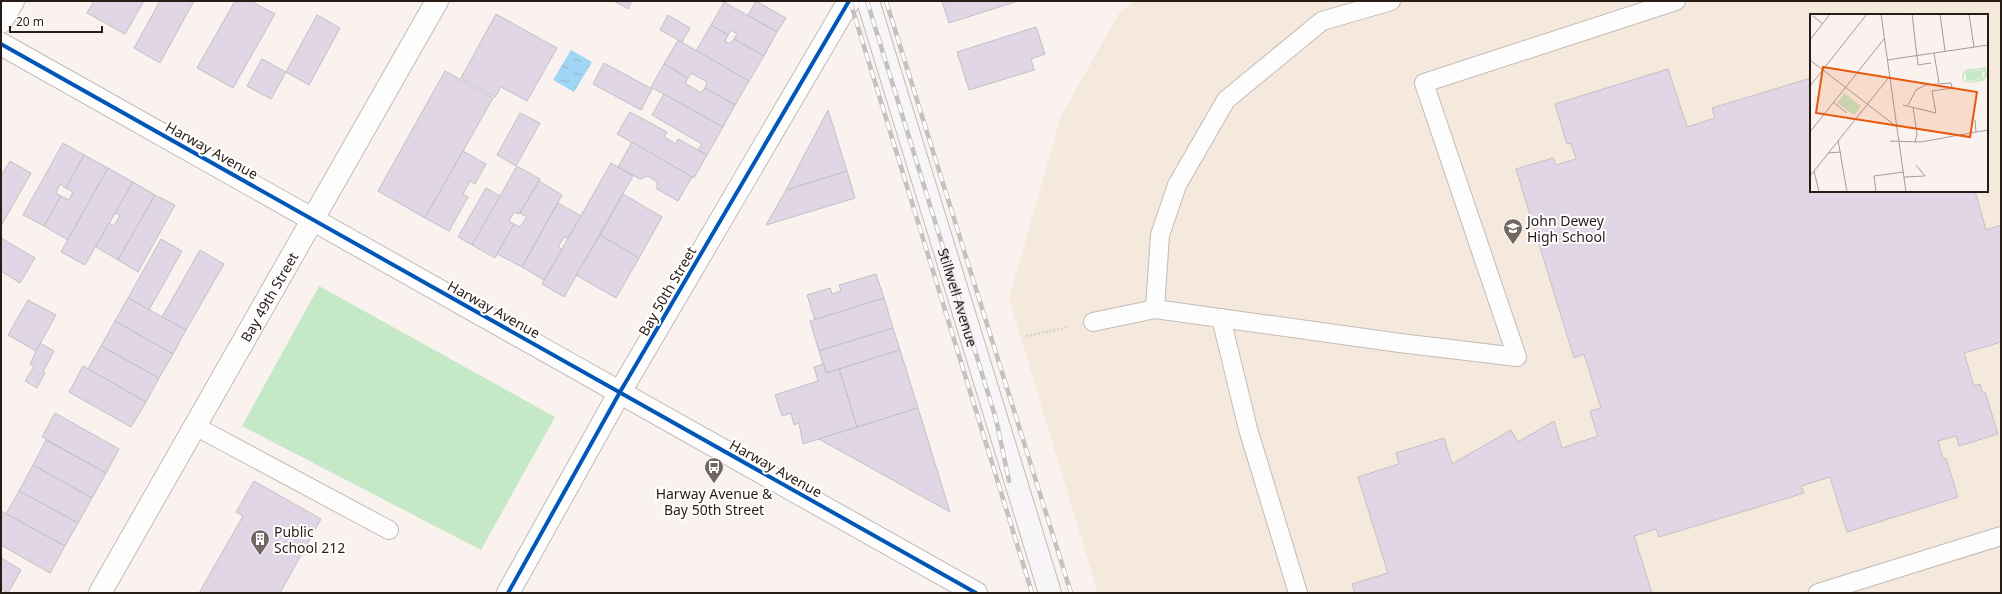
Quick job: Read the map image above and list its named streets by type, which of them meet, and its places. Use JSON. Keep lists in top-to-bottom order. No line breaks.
{"streets":{"main road":["Stillwell Avenue"],"street":["Harway Avenue","Bay 50th Street","Bay 49th Street"]},"crossings":[["Harway Avenue","Bay 50th Street"],["Harway Avenue","Bay 49th Street"]],"places":{"school or university":["John Dewey High School"],"bus stop":["Harway Avenue & Bay 50th Street"],"building":["Public School 212"]},"scale_bar":"20 m"}
